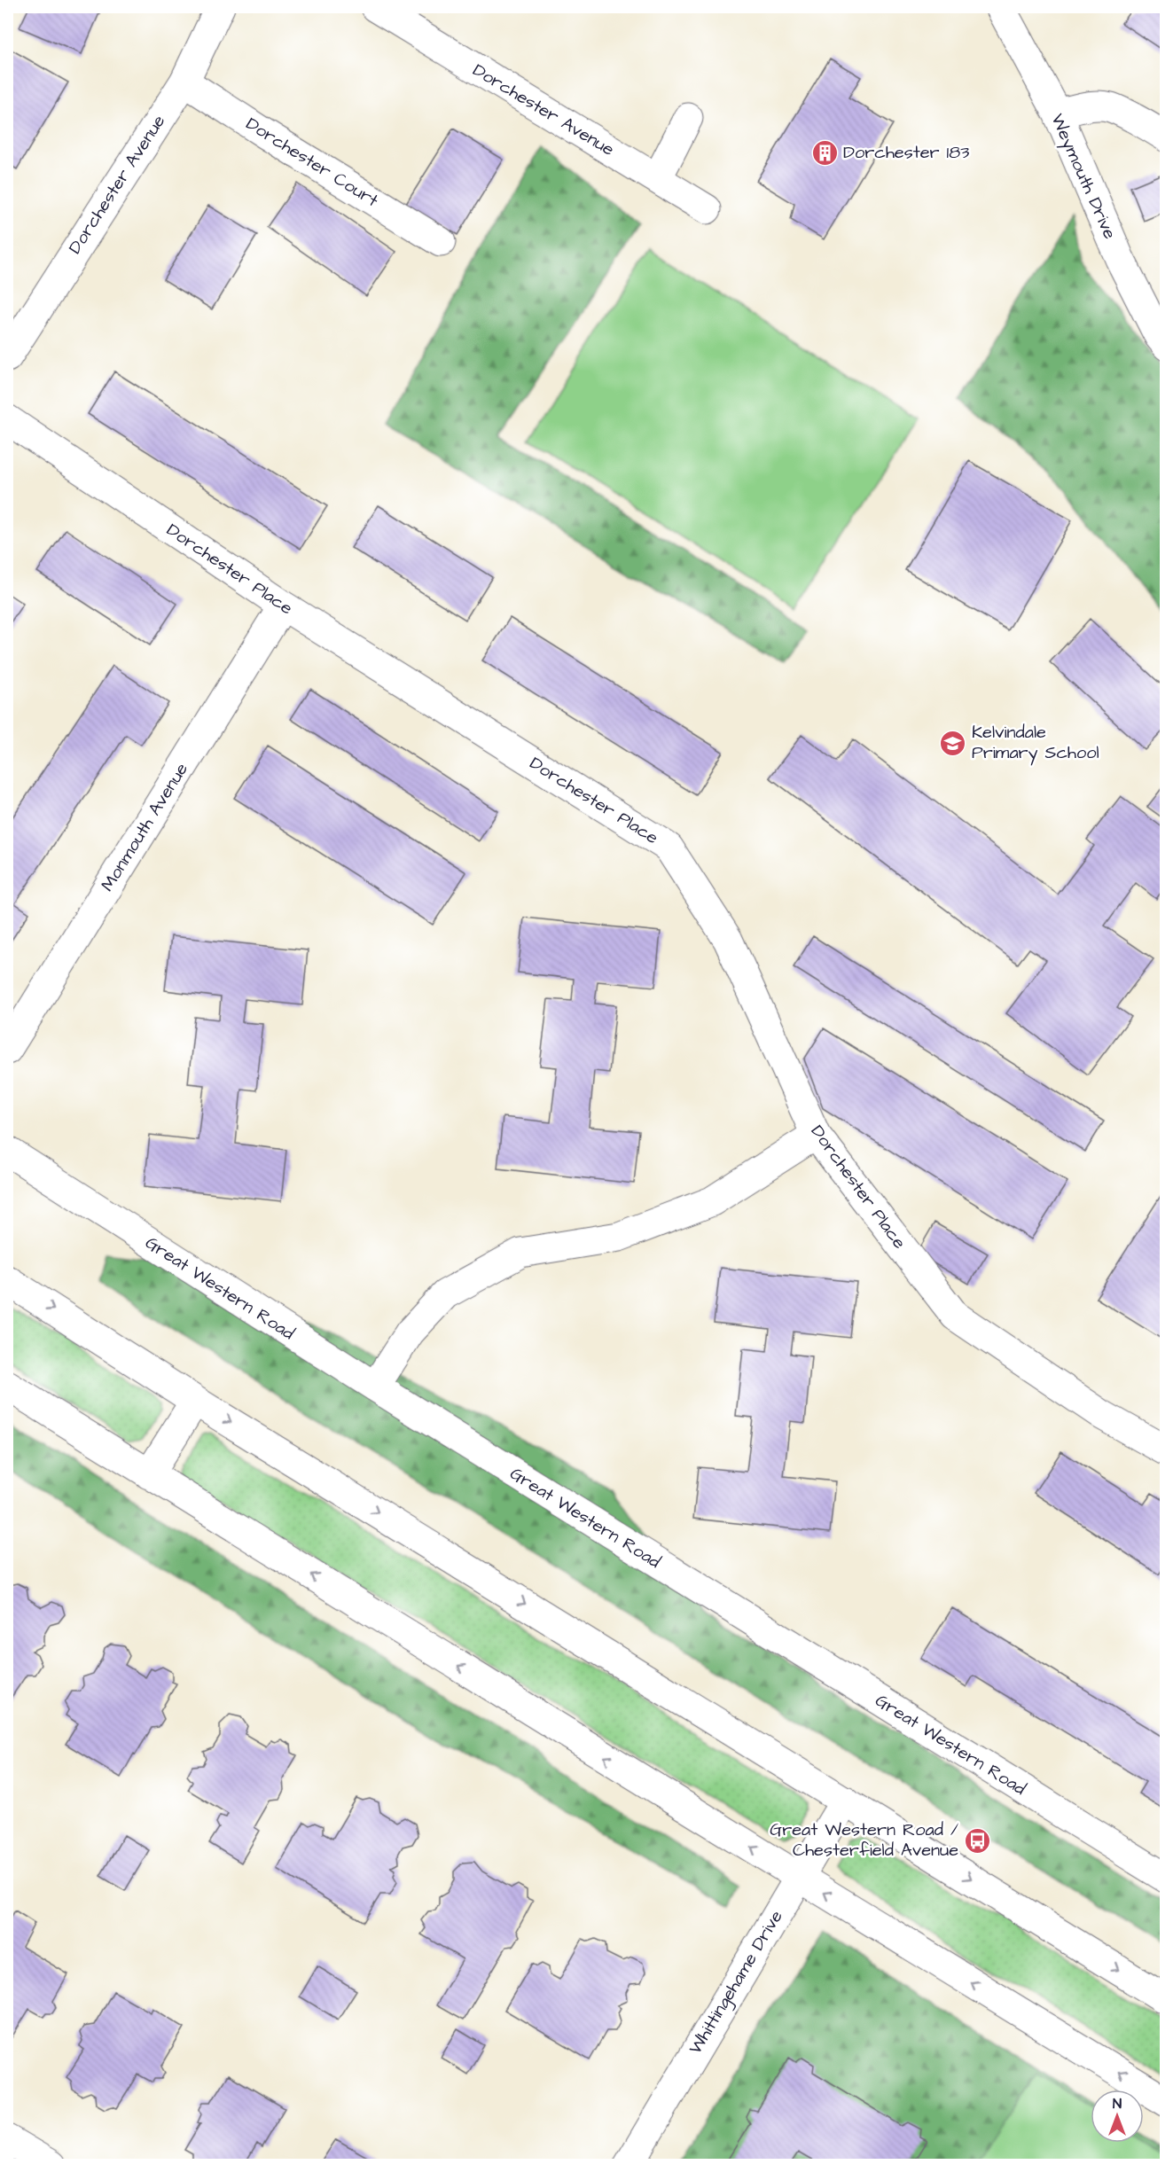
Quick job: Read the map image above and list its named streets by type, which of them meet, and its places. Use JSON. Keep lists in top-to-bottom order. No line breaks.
{"streets":{"street":["Dorchester Avenue","Dorchester Court","Weymouth Drive","Dorchester Place","Monmouth Avenue","Great Western Road","Whittingehame Drive"]},"crossings":[["Dorchester Avenue","Dorchester Court"],["Dorchester Place","Monmouth Avenue"]],"places":{"building":["Dorchester 183"],"school or university":["Kelvindale Primary School"],"bus stop":["Great Western Road / Chesterfield Avenue"]},"north":"top"}
